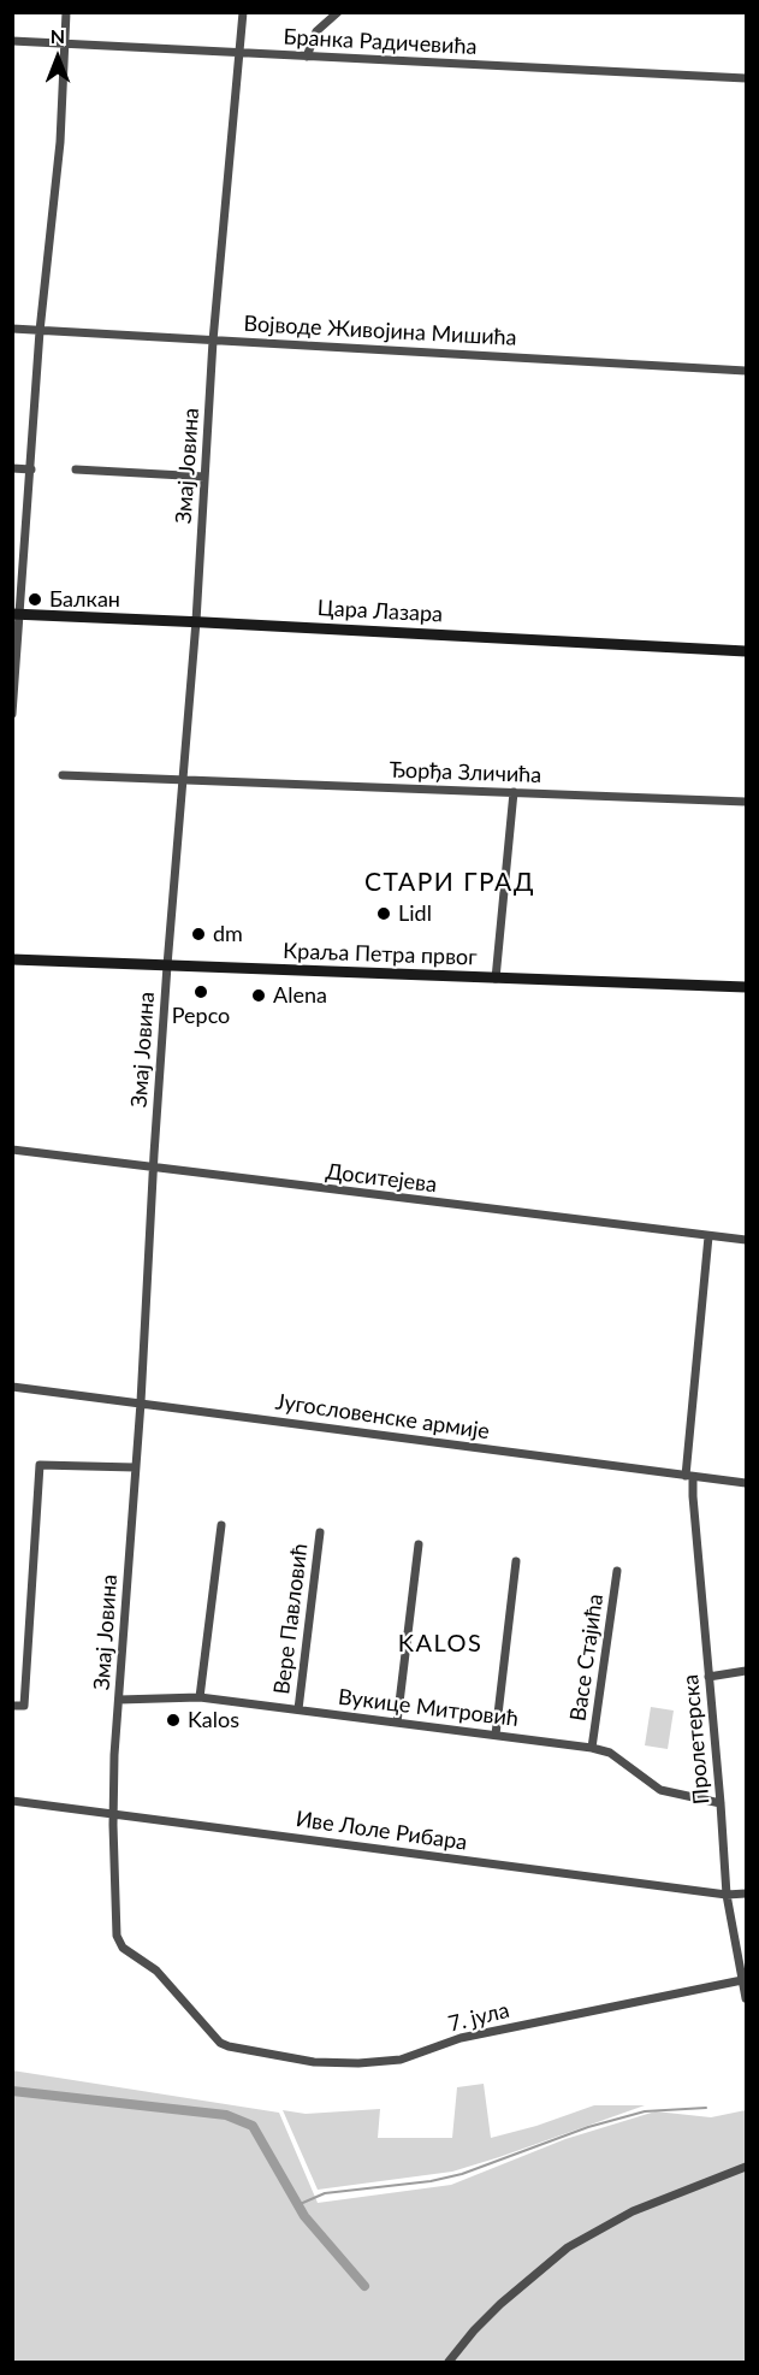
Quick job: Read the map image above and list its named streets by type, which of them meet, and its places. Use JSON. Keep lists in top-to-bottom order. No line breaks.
{"streets":{"main road":["Цара Лазара","Краља Петра првог"],"street":["Бранка Радичевића","Војводе Живојина Мишића","Змај Јовина","Ђорђа Зличића","Доситејева","Југословенске армије","Вере Павловић","Васе Стајића","Вукице Митровић","Пролетерска","Иве Лоле Рибара","7. јула"]},"crossings":[["Бранка Радичевића","Змај Јовина"],["Војводе Живојина Мишића","Змај Јовина"],["Змај Јовина","Цара Лазара"],["Змај Јовина","Ђорђа Зличића"],["Змај Јовина","Краља Петра првог"],["Змај Јовина","Доситејева"],["Змај Јовина","Југословенске армије"],["Змај Јовина","Вукице Митровић"],["Змај Јовина","Иве Лоле Рибара"],["Змај Јовина","7. јула"],["Доситејева","Пролетерска"],["Југословенске армије","Пролетерска"],["Вере Павловић","Вукице Митровић"],["Васе Стајића","Вукице Митровић"],["Вукице Митровић","Пролетерска"],["Пролетерска","Иве Лоле Рибара"],["Пролетерска","7. јула"]],"districts":["СТАРИ ГРАД","KALOS"],"places":["Балкан","Lidl","dm","Pepco","Alena","Kalos"],"north":"top"}
